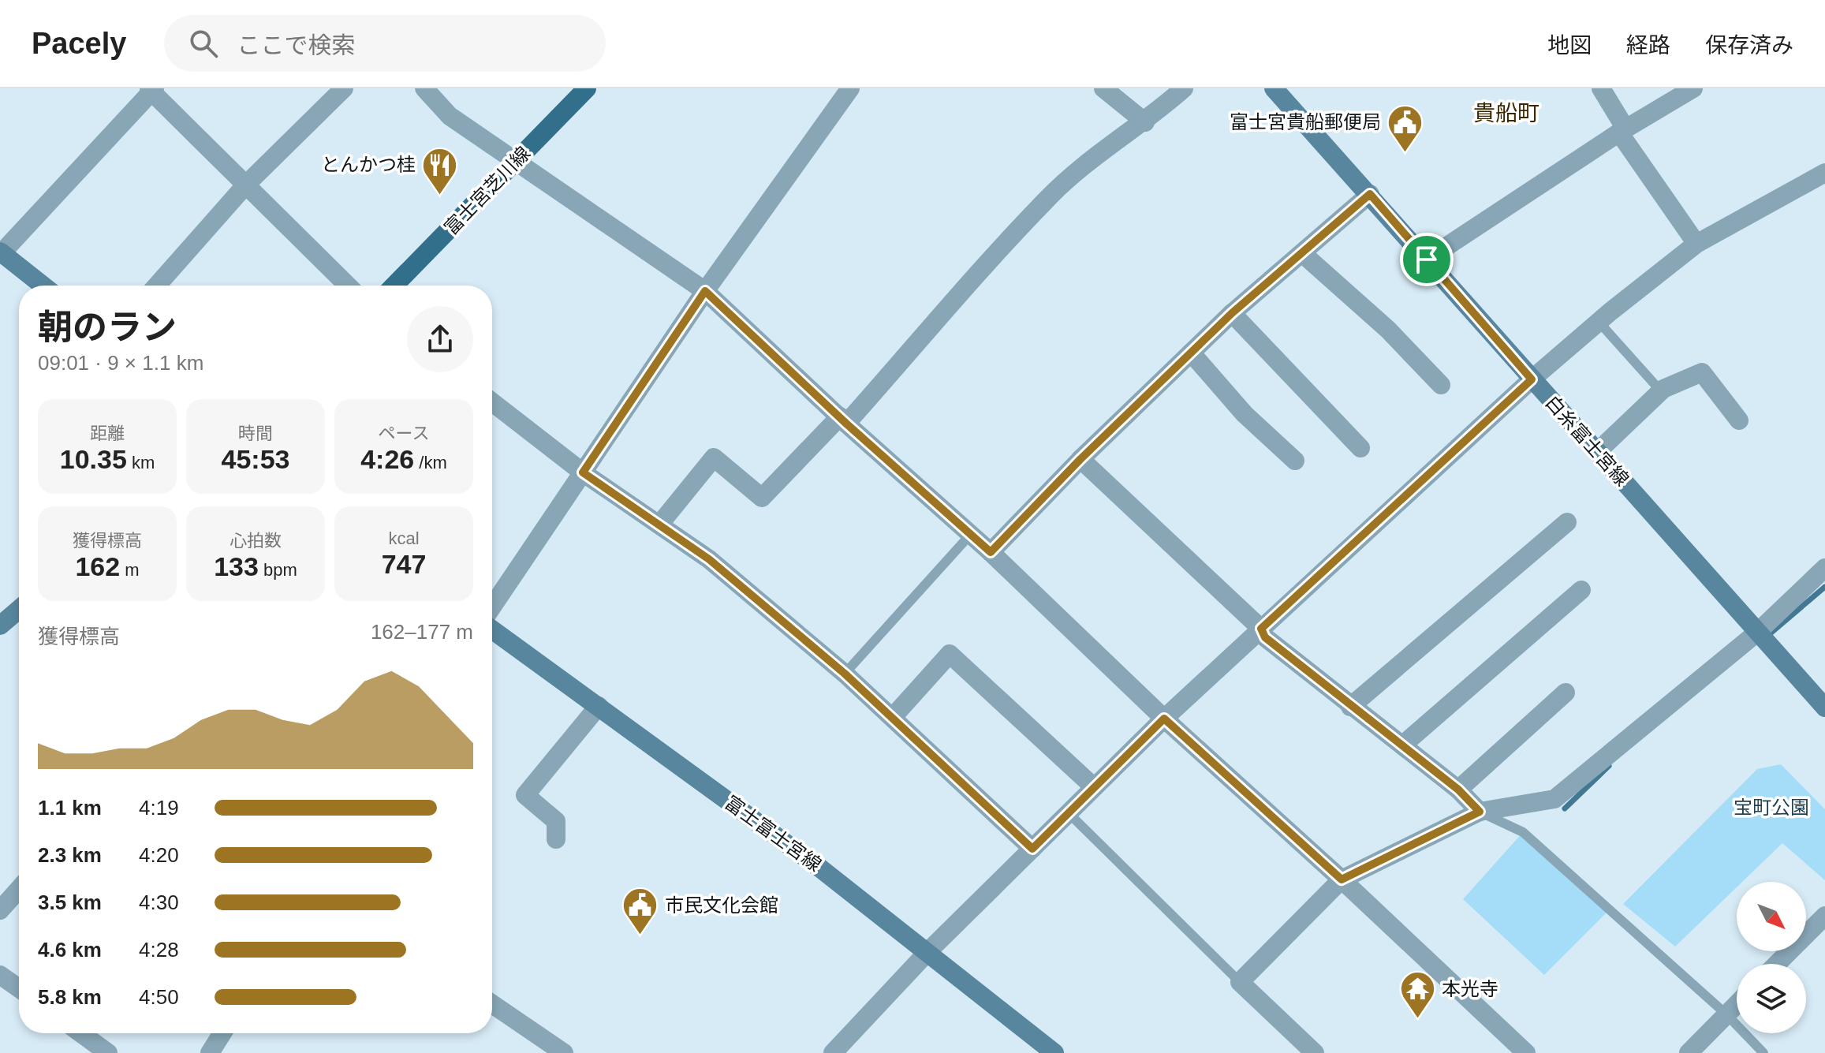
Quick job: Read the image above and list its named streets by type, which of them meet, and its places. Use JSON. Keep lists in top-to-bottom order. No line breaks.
{"streets":{"main road":["富士宮芝川線","白糸富士宮線","富士富士宮線"]},"districts":["貴船町"],"parks":["宝町公園"],"places":{"public building":["富士宮貴船郵便局","市民文化会館"],"restaurant":["とんかつ桂"],"temple":["本光寺"]},"north":"bottom right","page":{"header":"Pacely","search":"ここで検索","nav":["地図","経路","保存済み"],"heading":["朝のラン","09:01 · 9 × 1.1 km"],"stats":[["距離","10.35 km"],["時間","45:53"],["ペース","4:26 /km"],["獲得標高","162 m"],["心拍数","133 bpm"],["kcal","747"]],"chart":["獲得標高","162–177 m"],"list":[{"name":"1.1 km","note":"4:19"},{"name":"2.3 km","note":"4:20"},{"name":"3.5 km","note":"4:30"},{"name":"4.6 km","note":"4:28"},{"name":"5.8 km","note":"4:50"}]}}
